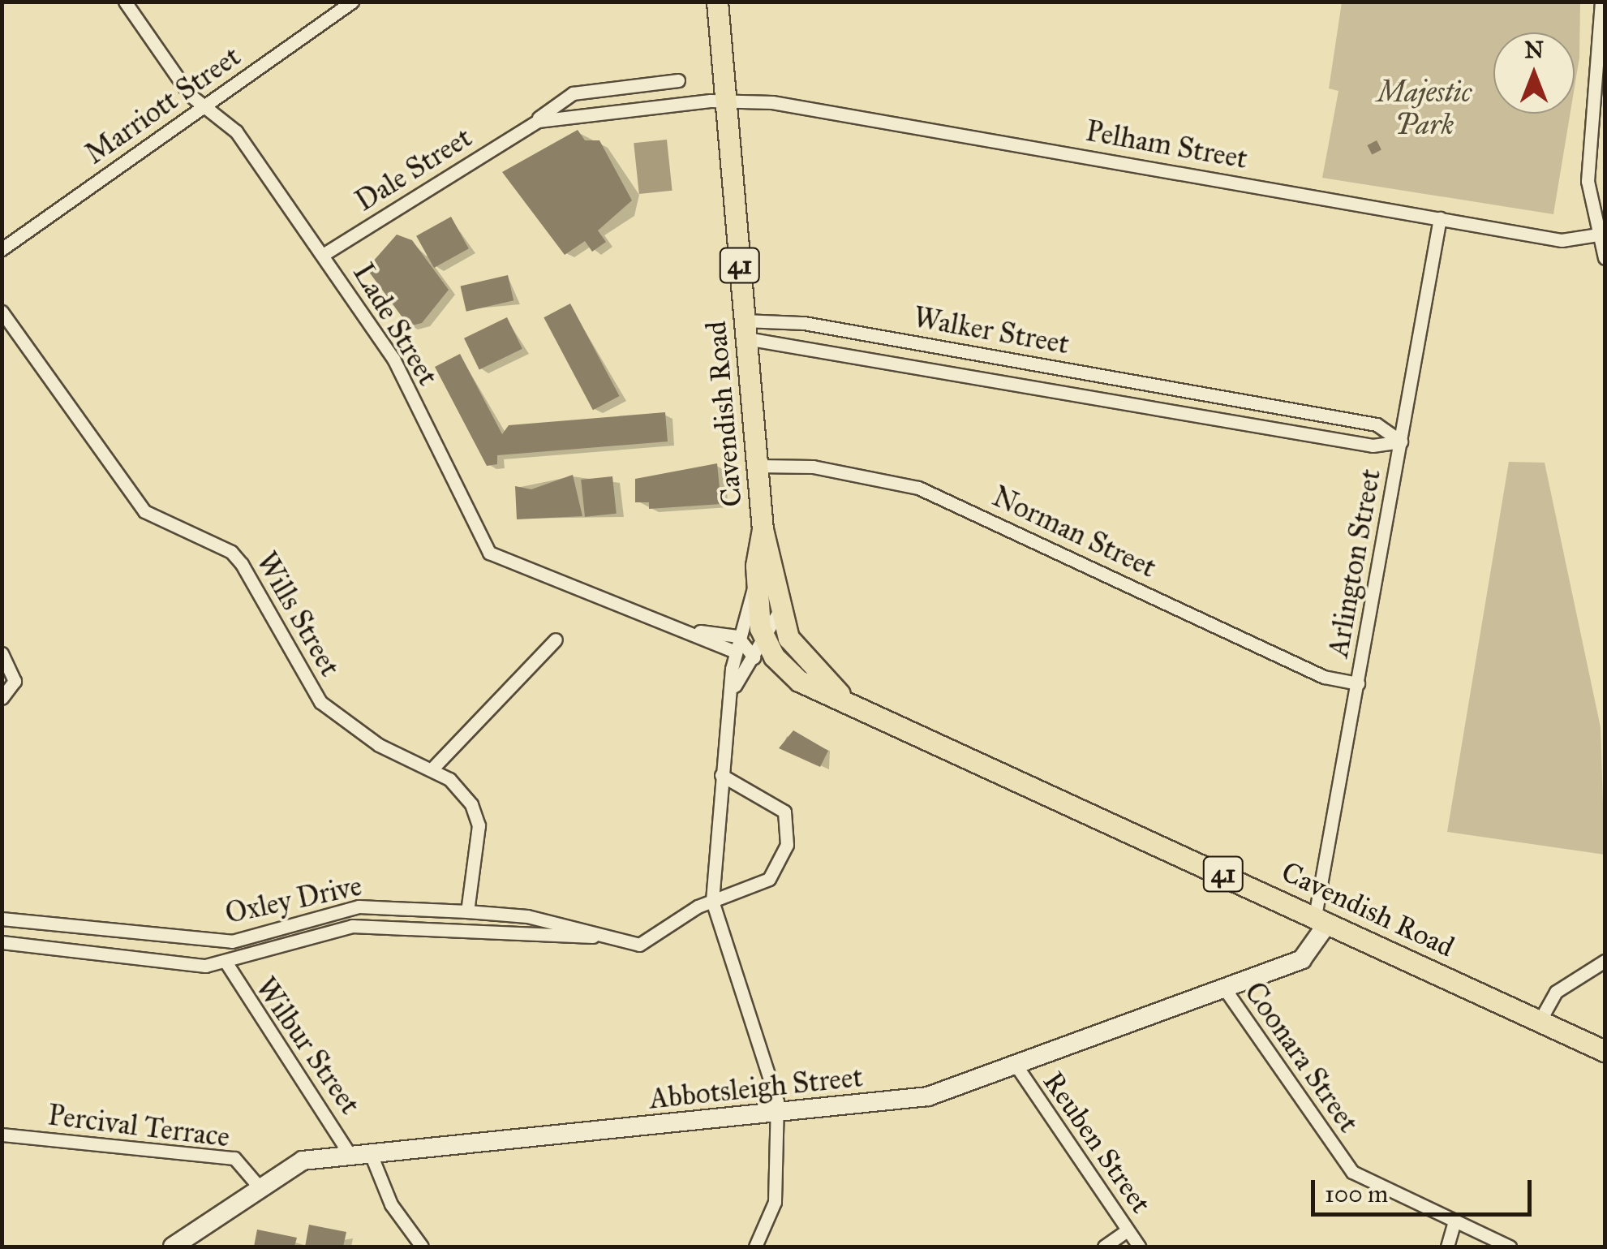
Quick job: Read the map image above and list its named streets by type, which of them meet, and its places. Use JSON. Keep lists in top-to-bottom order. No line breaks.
{"streets":{"main road":["41","Cavendish Road"],"street":["Marriott Street","Pelham Street","Dale Street","Lade Street","Walker Street","Norman Street","Arlington Street","Wills Street","Oxley Drive","Wilbur Street","Coonara Street","Abbotsleigh Street","Percival Terrace","Reuben Street"]},"crossings":[["Marriott Street","Lade Street"],["Pelham Street","Dale Street"],["Pelham Street","Cavendish Road"],["Pelham Street","Arlington Street"],["Dale Street","Lade Street"],["Dale Street","Cavendish Road"],["Walker Street","Cavendish Road"],["Walker Street","Arlington Street"],["Cavendish Road","Norman Street"],["Cavendish Road","Arlington Street"],["Cavendish Road","Abbotsleigh Street"],["Norman Street","Arlington Street"],["Arlington Street","Abbotsleigh Street"],["Wills Street","Oxley Drive"],["Oxley Drive","Wilbur Street"],["Wilbur Street","Abbotsleigh Street"],["Coonara Street","Abbotsleigh Street"],["Abbotsleigh Street","Percival Terrace"],["Abbotsleigh Street","Reuben Street"]],"parks":["Majestic Park"],"scale_bar":"100 m","north":"top"}
